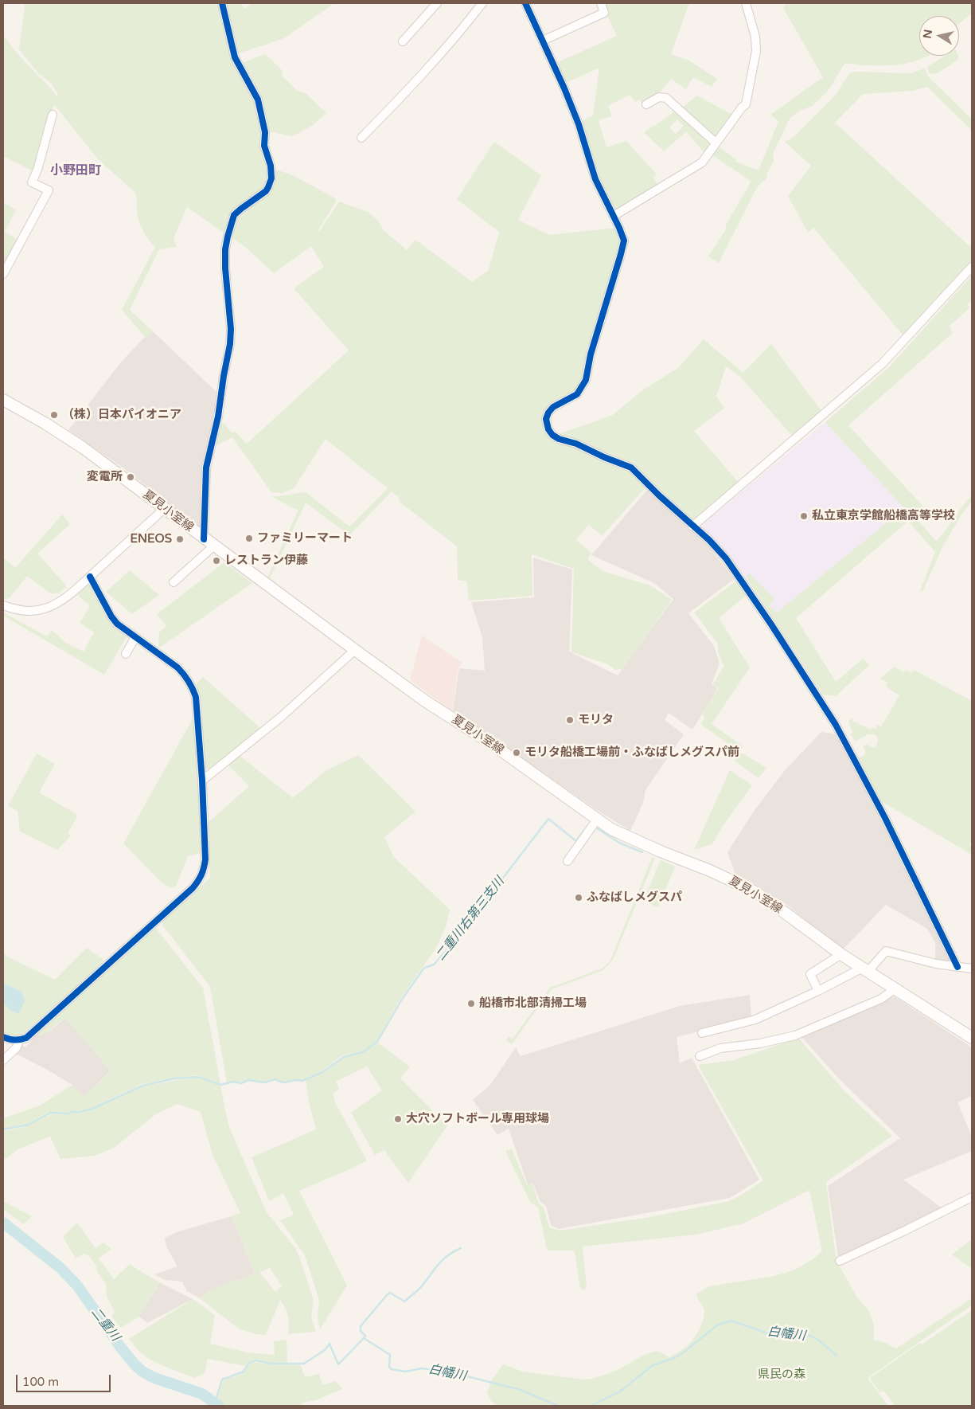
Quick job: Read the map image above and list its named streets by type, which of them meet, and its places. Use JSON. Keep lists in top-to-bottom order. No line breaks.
{"streets":{"main road":["夏見小室線"]},"districts":["小野田町"],"water":["二重川右第三支川","二重川","白幡川"],"parks":["県民の森"],"places":["（株）日本パイオニア","変電所","私立東京学館船橋高等学校","ファミリーマート","ENEOS","レストラン伊藤","モリタ","モリタ船橋工場前・ふなばしメグスパ前","ふなばしメグスパ","船橋市北部清掃工場","大穴ソフトボール専用球場"],"scale_bar":"100 m","north":"left"}
